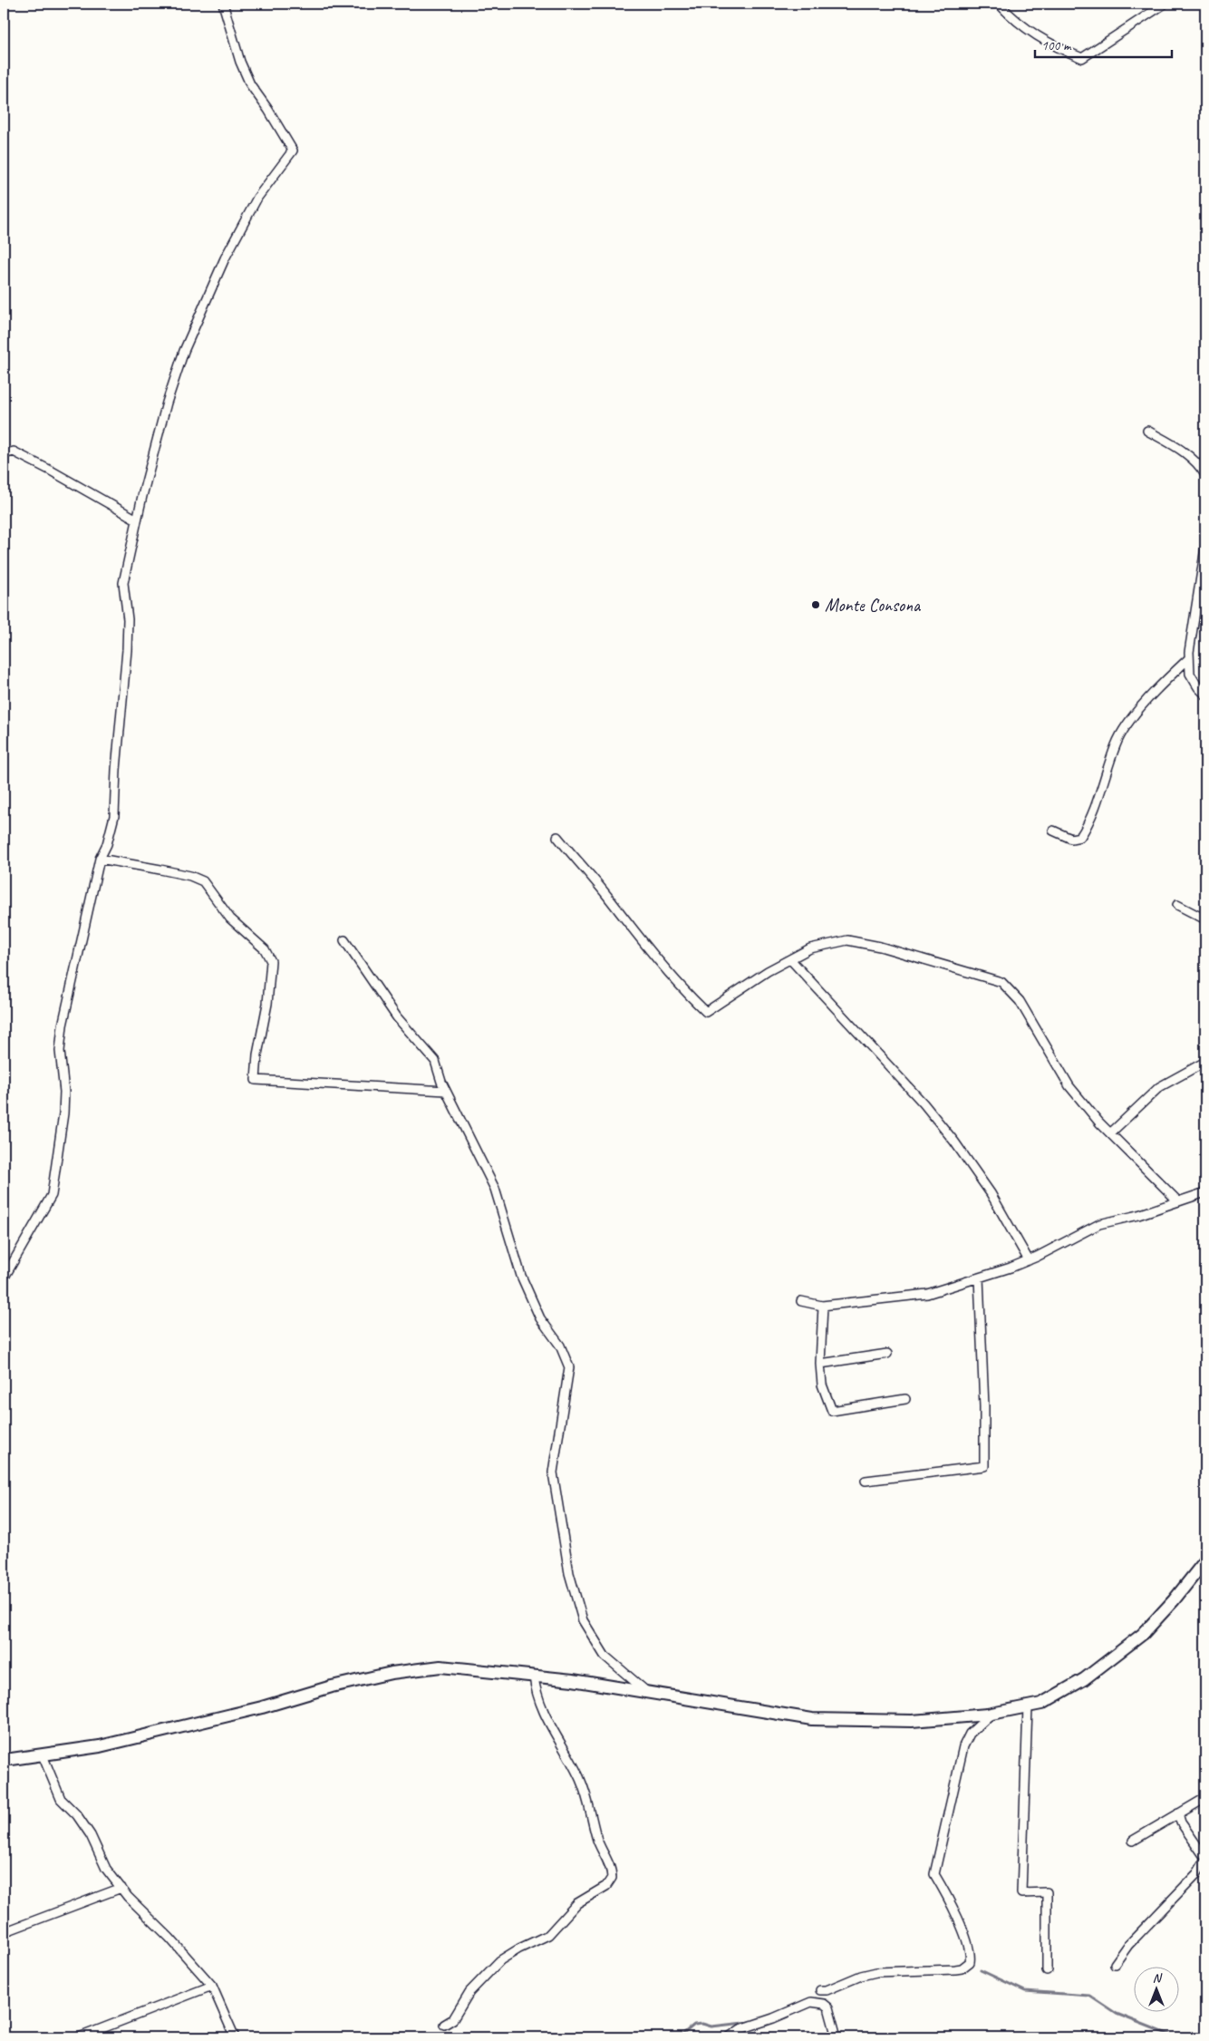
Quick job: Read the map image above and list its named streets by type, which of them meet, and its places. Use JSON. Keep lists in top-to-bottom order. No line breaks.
{"places":["Monte Consona"],"scale_bar":"100 m","north":"top"}
